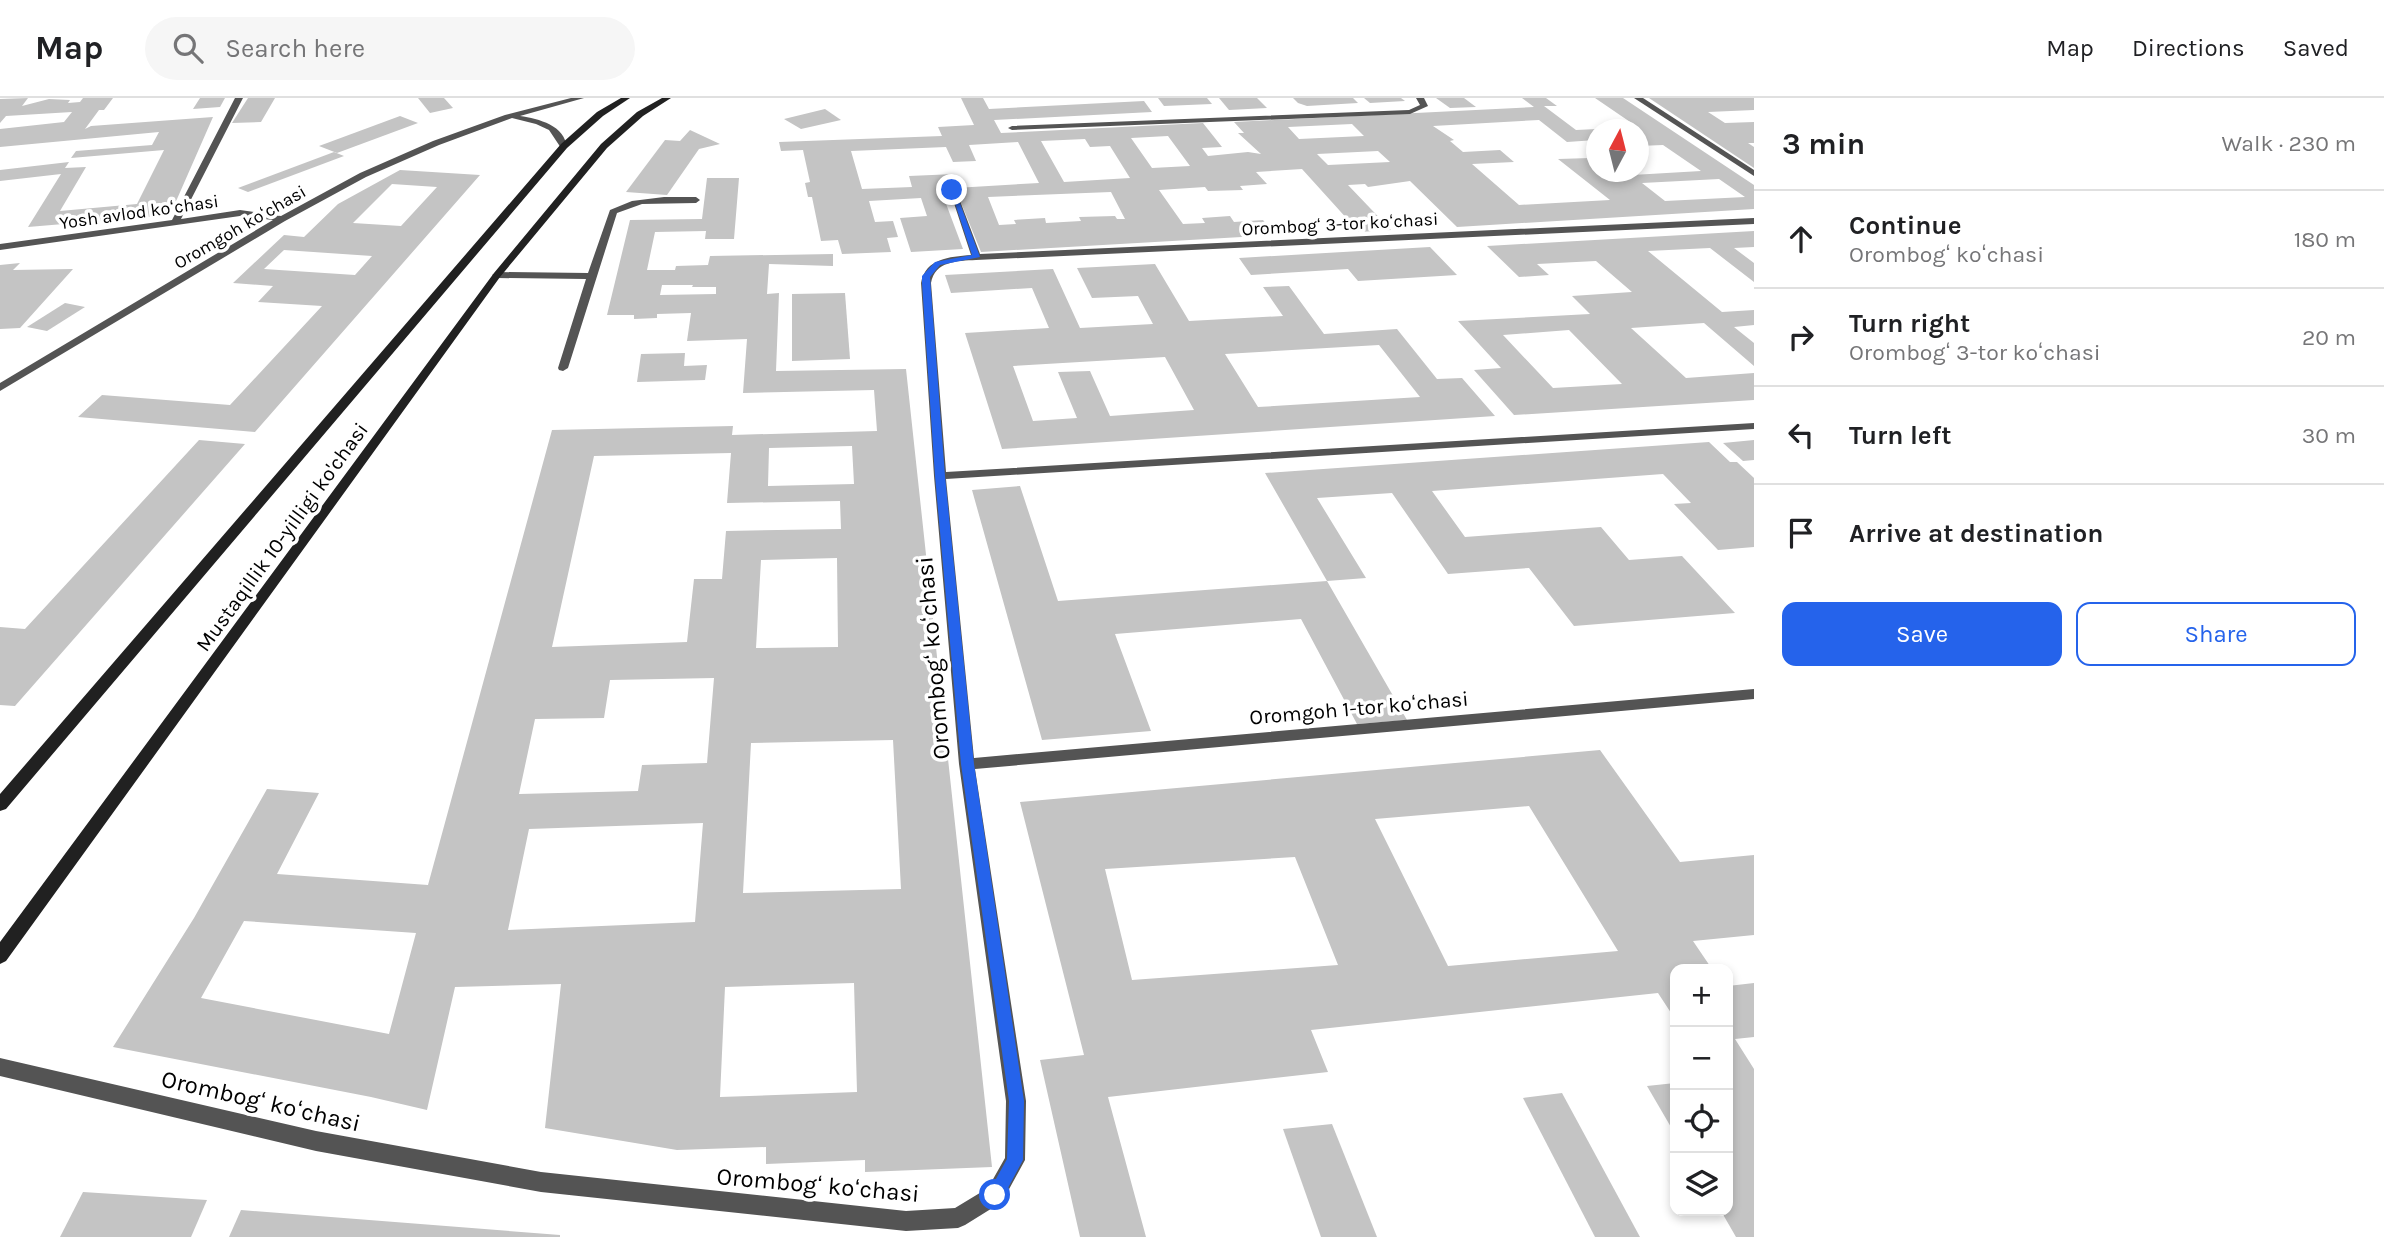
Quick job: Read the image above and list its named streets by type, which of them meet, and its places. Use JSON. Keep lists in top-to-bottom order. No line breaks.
{"streets":{"main road":["Mustaqillik 10-yilligi ko'chasi"],"street":["Yosh avlod koʻchasi","Orombogʻ 3-tor koʻchasi","Oromgoh koʻchasi","Orombogʻ koʻchasi","Oromgoh 1-tor koʻchasi"]},"crossings":[["Yosh avlod koʻchasi","Oromgoh koʻchasi"],["Orombogʻ 3-tor koʻchasi","Orombogʻ koʻchasi"],["Orombogʻ koʻchasi","Oromgoh 1-tor koʻchasi"]],"north":"top","page":{"header":"Map","search":"Search here","nav":["Map","Directions","Saved"],"heading":["3 min","Walk · 230 m"],"list":[["Continue","Orombogʻ koʻchasi","180 m"],["Turn right","Orombogʻ 3-tor koʻchasi","20 m"],["Turn left","30 m"],"Arrive at destination"],"buttons":["Save","Share"],"map_buttons":["+","−"]}}
